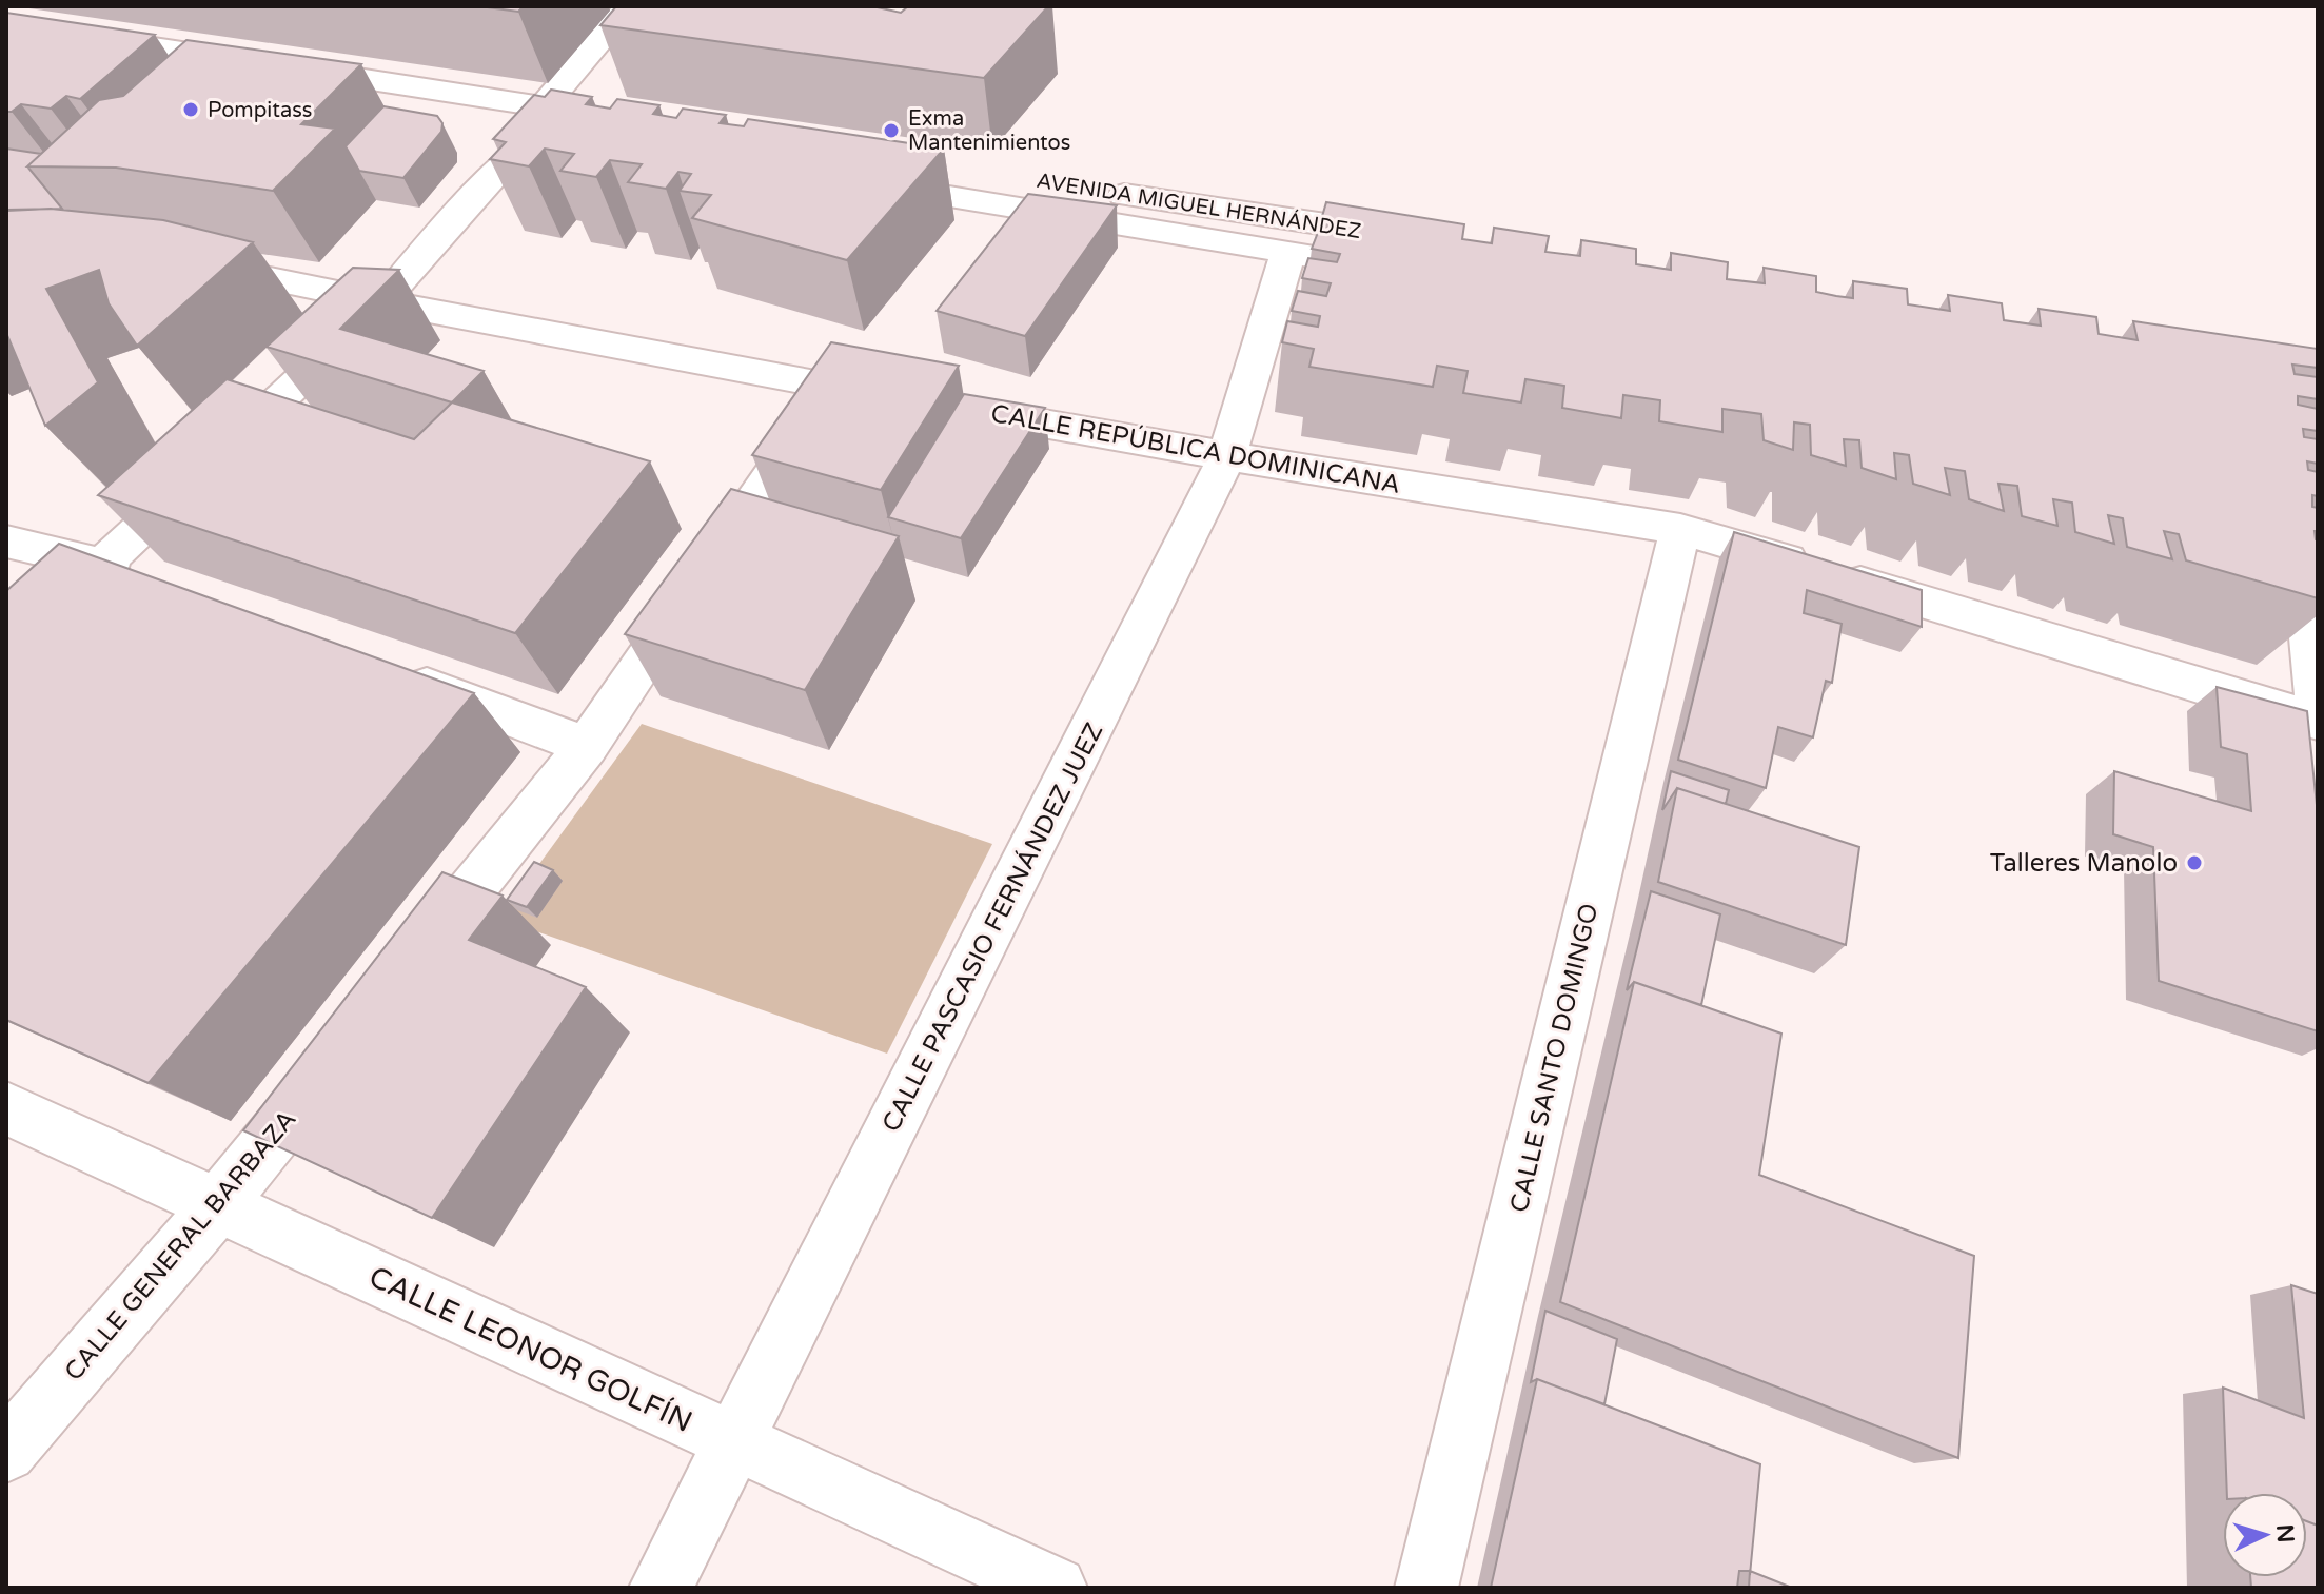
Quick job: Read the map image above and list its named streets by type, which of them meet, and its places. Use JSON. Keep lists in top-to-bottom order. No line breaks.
{"streets":{"street":["AVENIDA MIGUEL HERNÁNDEZ","CALLE REPÚBLICA DOMINICANA","CALLE PASCASIO FERNÁNDEZ JUEZ","CALLE SANTO DOMINGO","CALLE GENERAL BARBAZA","CALLE LEONOR GOLFÍN"]},"crossings":[["AVENIDA MIGUEL HERNÁNDEZ","CALLE PASCASIO FERNÁNDEZ JUEZ"],["CALLE REPÚBLICA DOMINICANA","CALLE PASCASIO FERNÁNDEZ JUEZ"],["CALLE REPÚBLICA DOMINICANA","CALLE SANTO DOMINGO"],["CALLE PASCASIO FERNÁNDEZ JUEZ","CALLE LEONOR GOLFÍN"],["CALLE GENERAL BARBAZA","CALLE LEONOR GOLFÍN"]],"places":["Pompitass","Exma Mantenimientos","Talleres Manolo"],"north":"right"}
